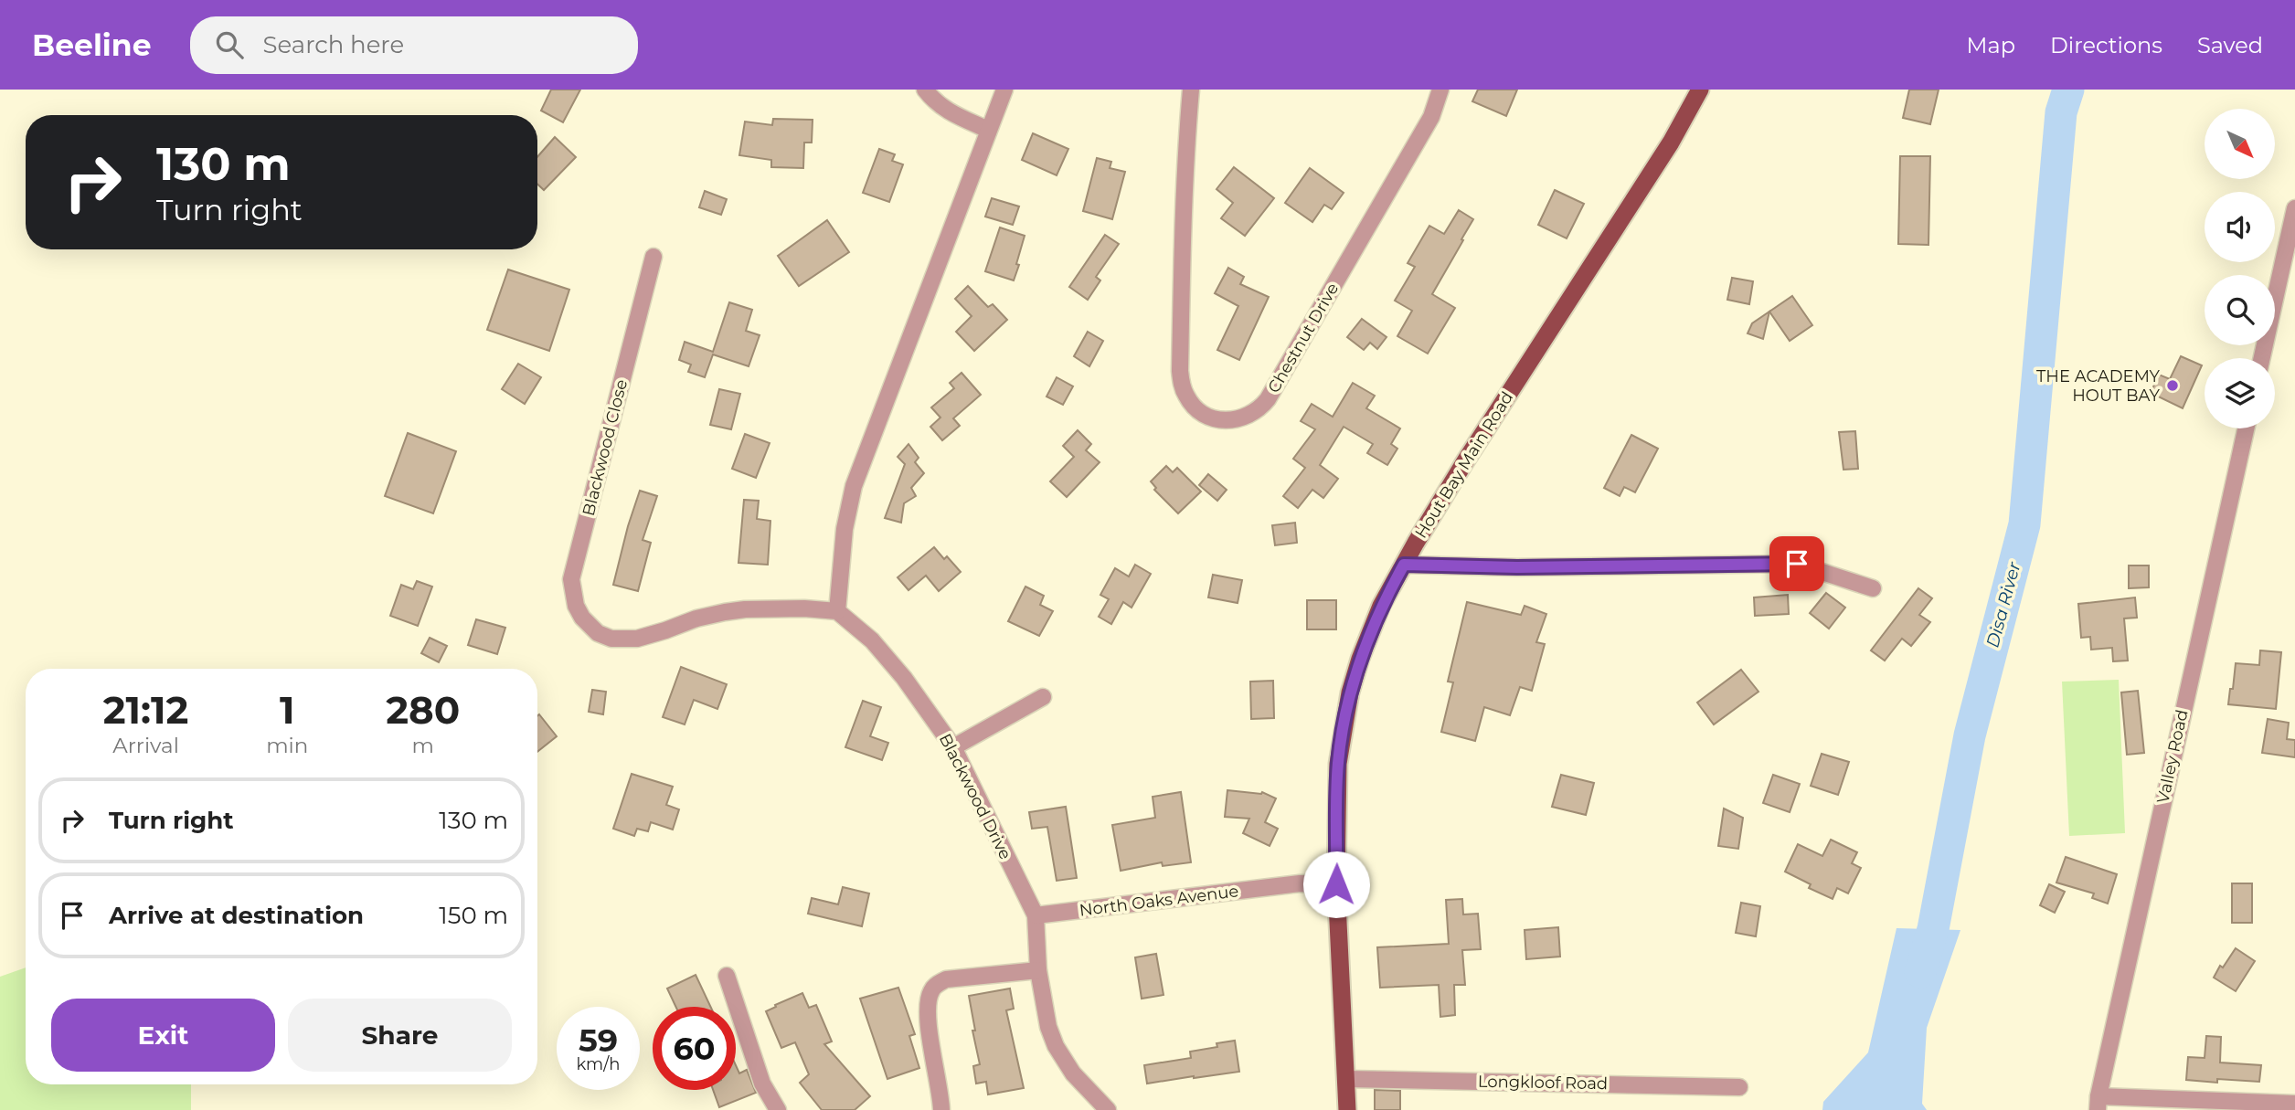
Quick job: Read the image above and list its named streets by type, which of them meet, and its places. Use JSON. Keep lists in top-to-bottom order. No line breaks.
{"streets":{"main road":["Hout Bay Main Road"],"street":["Chestnut Drive","Blackwood Close","Valley Road","Blackwood Drive","North Oaks Avenue","Longkloof Road"]},"crossings":[["Blackwood Close","Blackwood Drive"],["Hout Bay Main Road","North Oaks Avenue"],["Hout Bay Main Road","Longkloof Road"],["Blackwood Drive","North Oaks Avenue"]],"water":["Disa River"],"places":["THE ACADEMY HOUT BAY"],"north":"bottom right","page":{"header":"Beeline","search":"Search here","nav":["Map","Directions","Saved"],"turn":["130 m","Turn right"],"eta":["21:12","Arrival","1","min","280","m"],"list":[{"name":"Turn right","value":"130 m"},{"name":"Arrive at destination","value":"150 m"}],"buttons":["Exit","Share"],"speed":"59 km/h","limit":"60"}}
